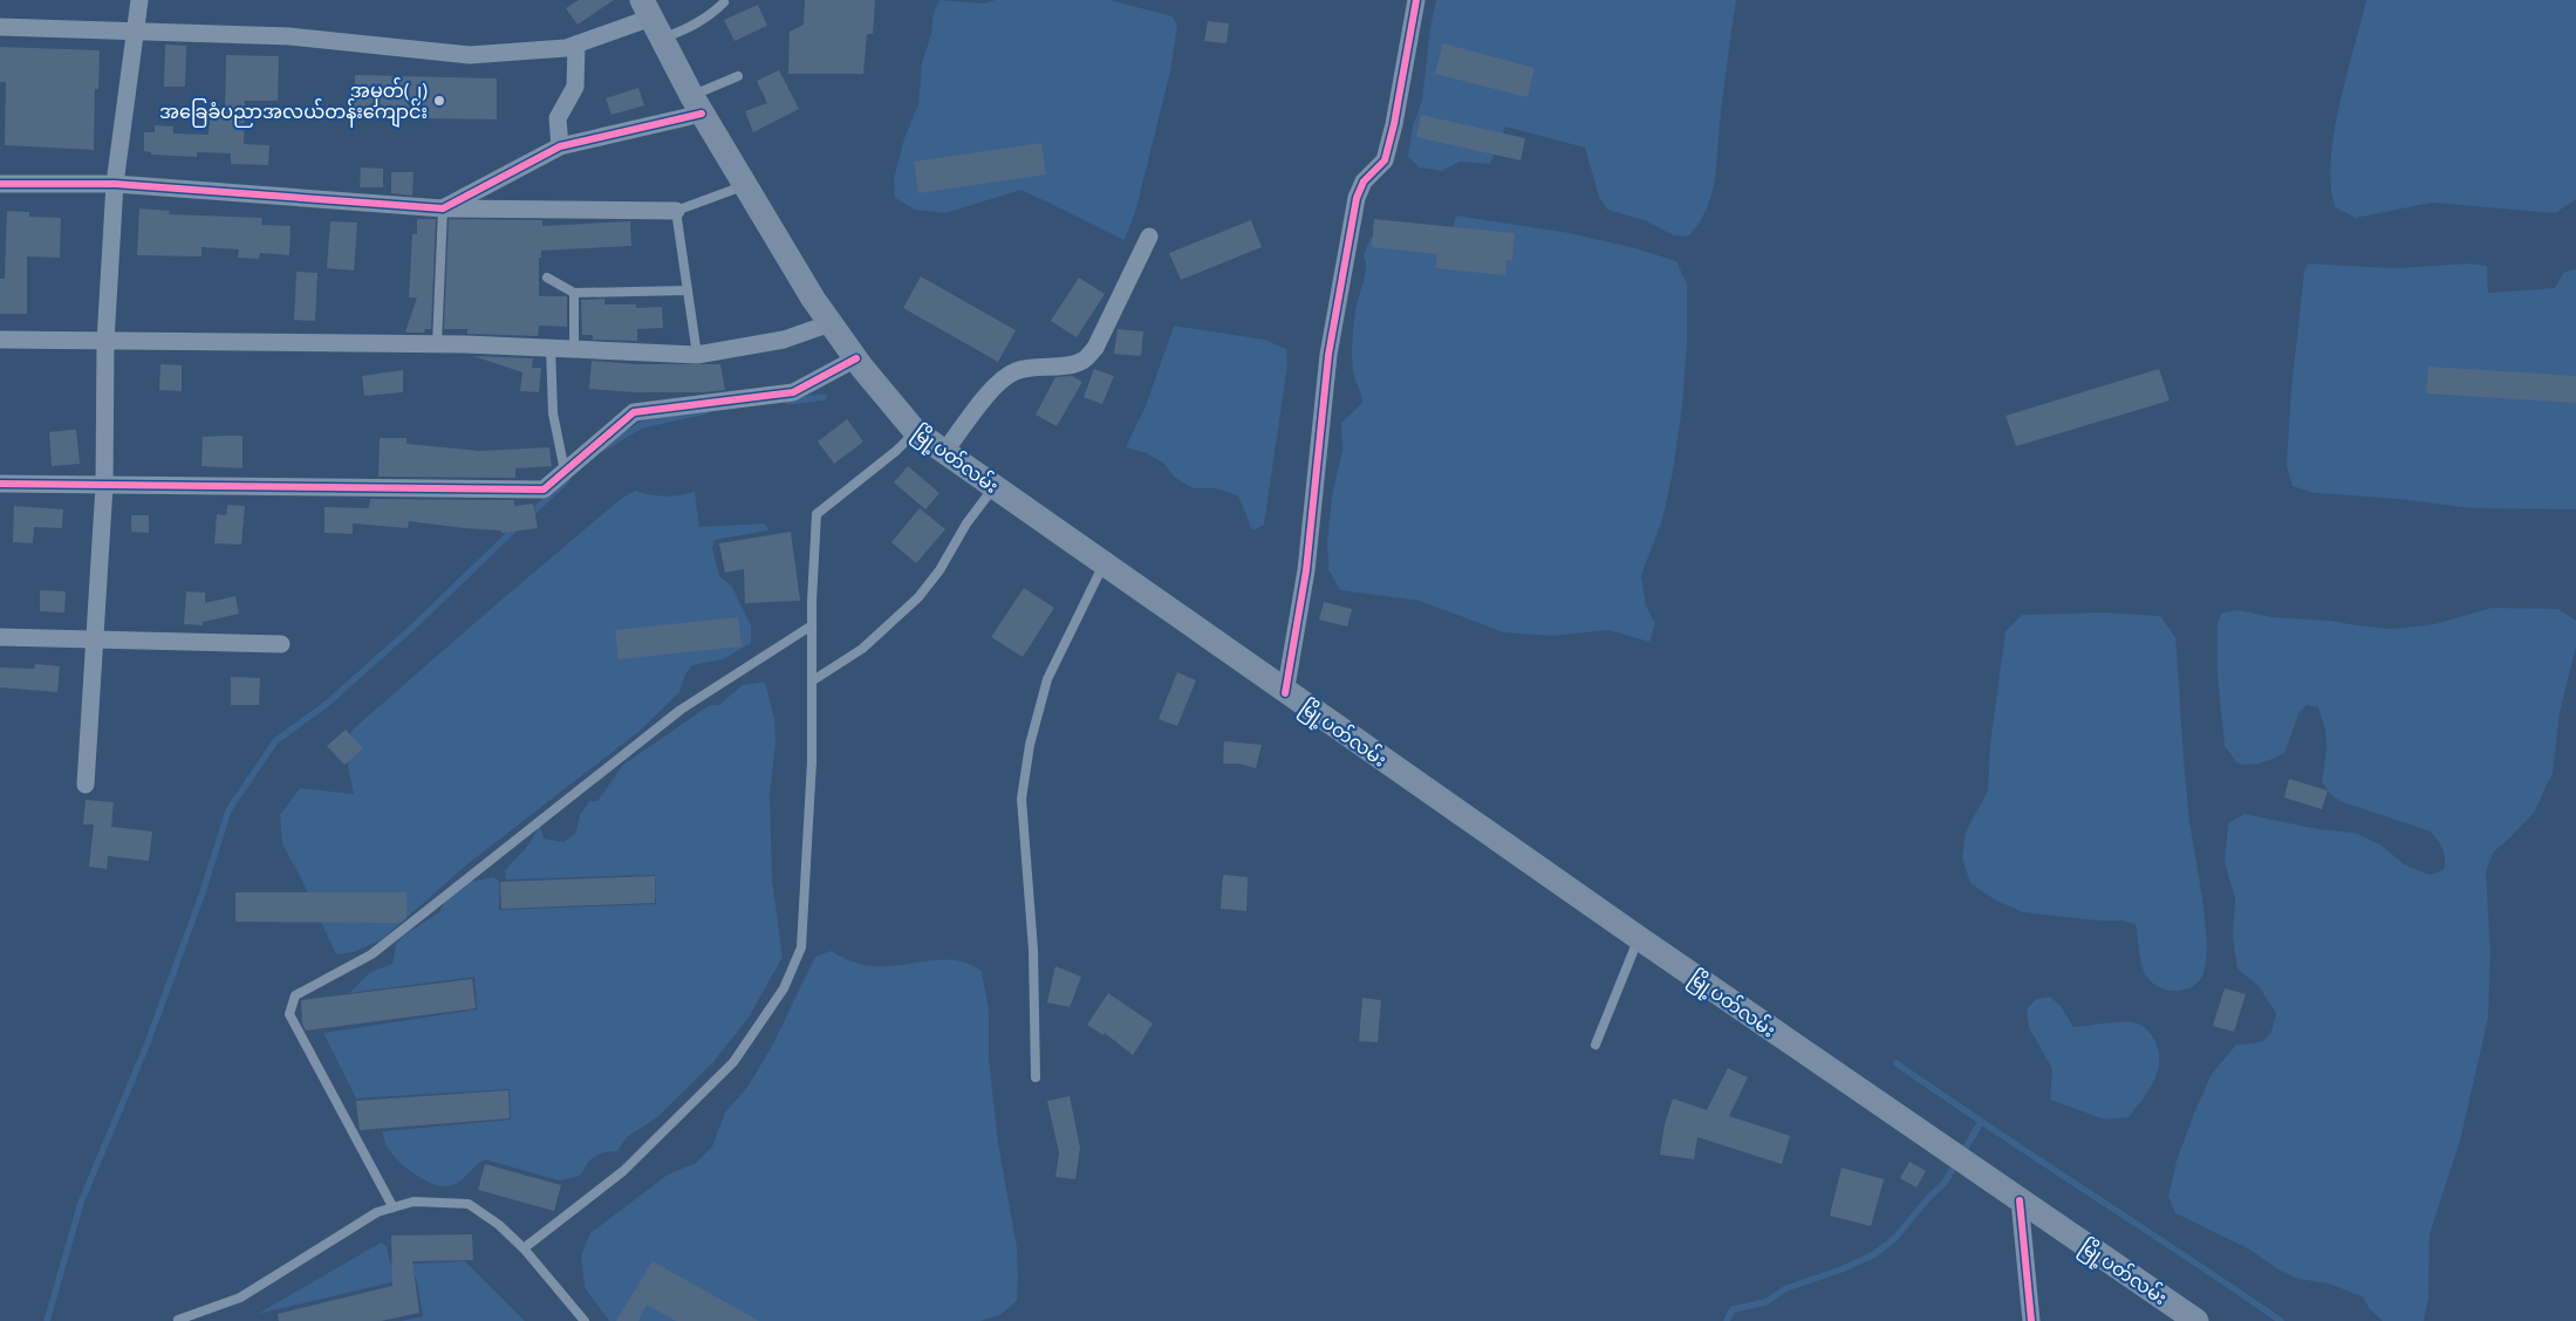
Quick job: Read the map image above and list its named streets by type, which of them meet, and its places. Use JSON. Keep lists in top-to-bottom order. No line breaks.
{"streets":{"main road":["မြို့ပတ်လမ်း"]},"places":["အမှတ်(၂) အခြေခံပညာအလယ်တန်းကျောင်း"]}
